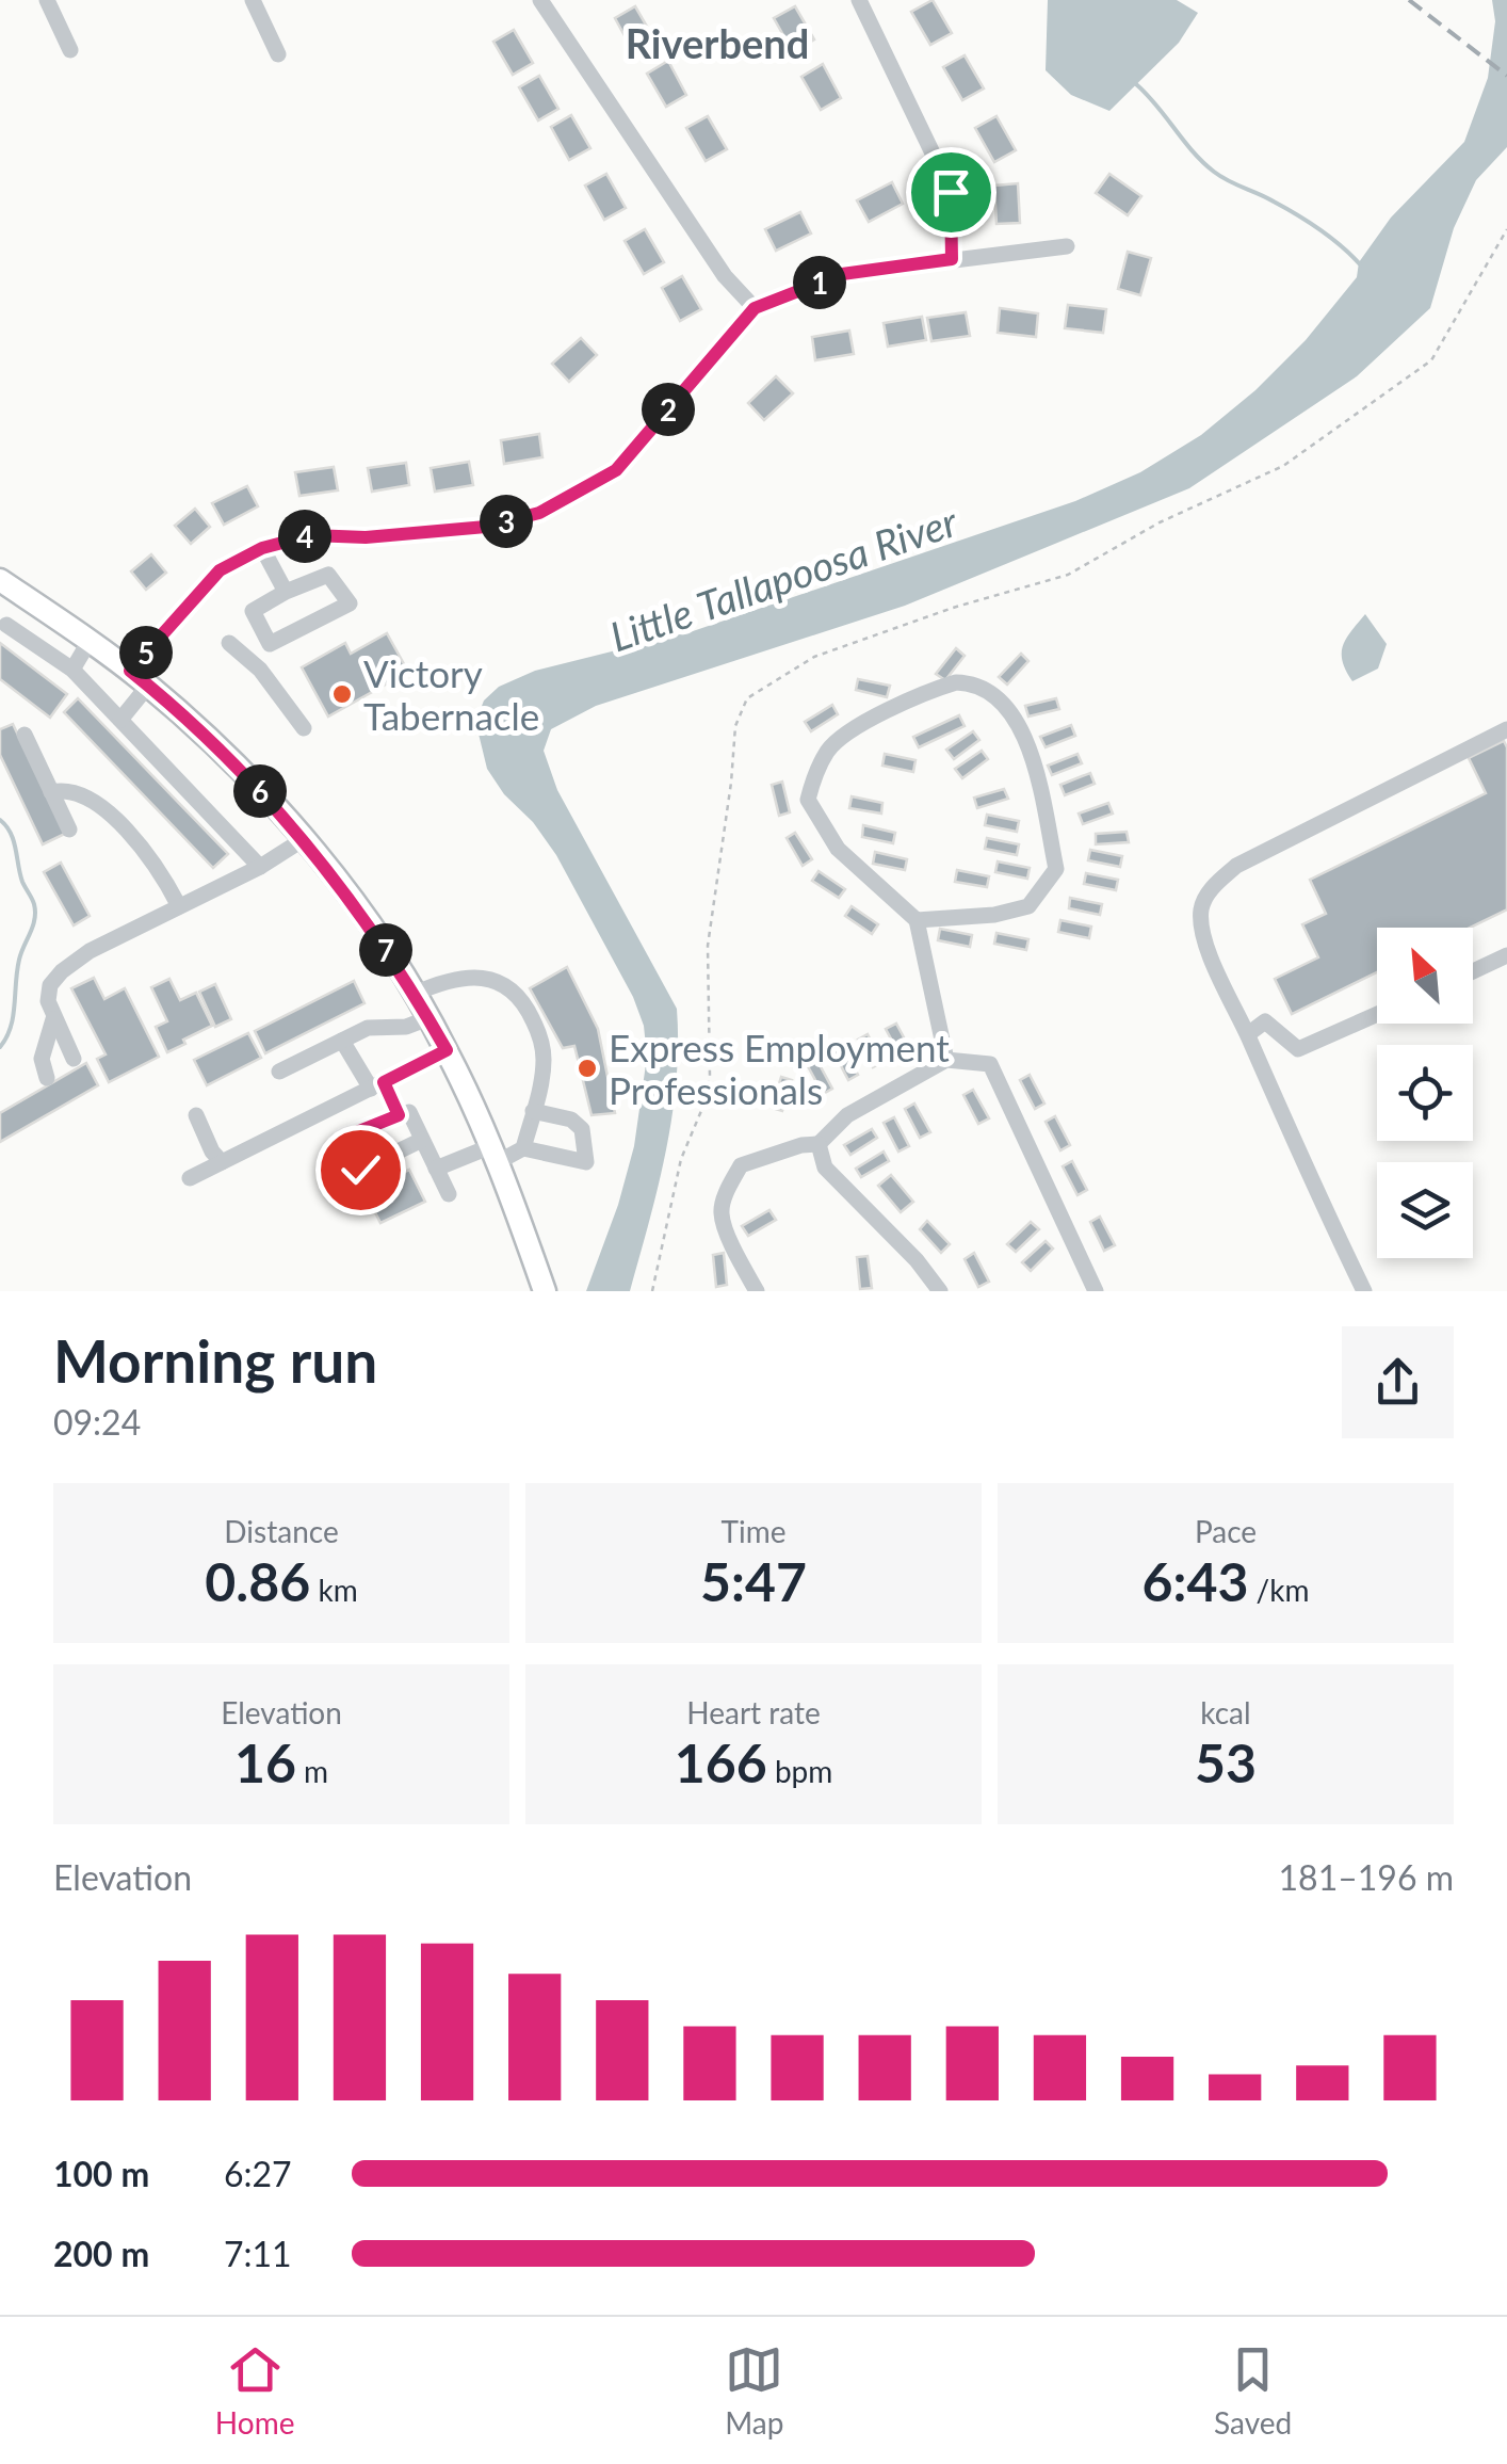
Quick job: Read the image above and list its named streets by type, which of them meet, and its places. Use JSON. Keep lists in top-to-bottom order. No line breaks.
{"districts":["Riverbend"],"water":["Little Tallapoosa River"],"places":["Victory Tabernacle","Express Employment Professionals"],"north":"top left","page":{"pins":["1","2","3","4","5","6","7"],"heading":["Morning run","09:24"],"stats":[["Distance","0.86 km"],["Time","5:47"],["Pace","6:43 /km"],["Elevation","16 m"],["Heart rate","166 bpm"],["kcal","53"]],"chart":["Elevation","181–196 m"],"list":[{"name":"100 m","note":"6:27"},{"name":"200 m","note":"7:11"}],"tabs":["Home","Map","Saved"]}}
